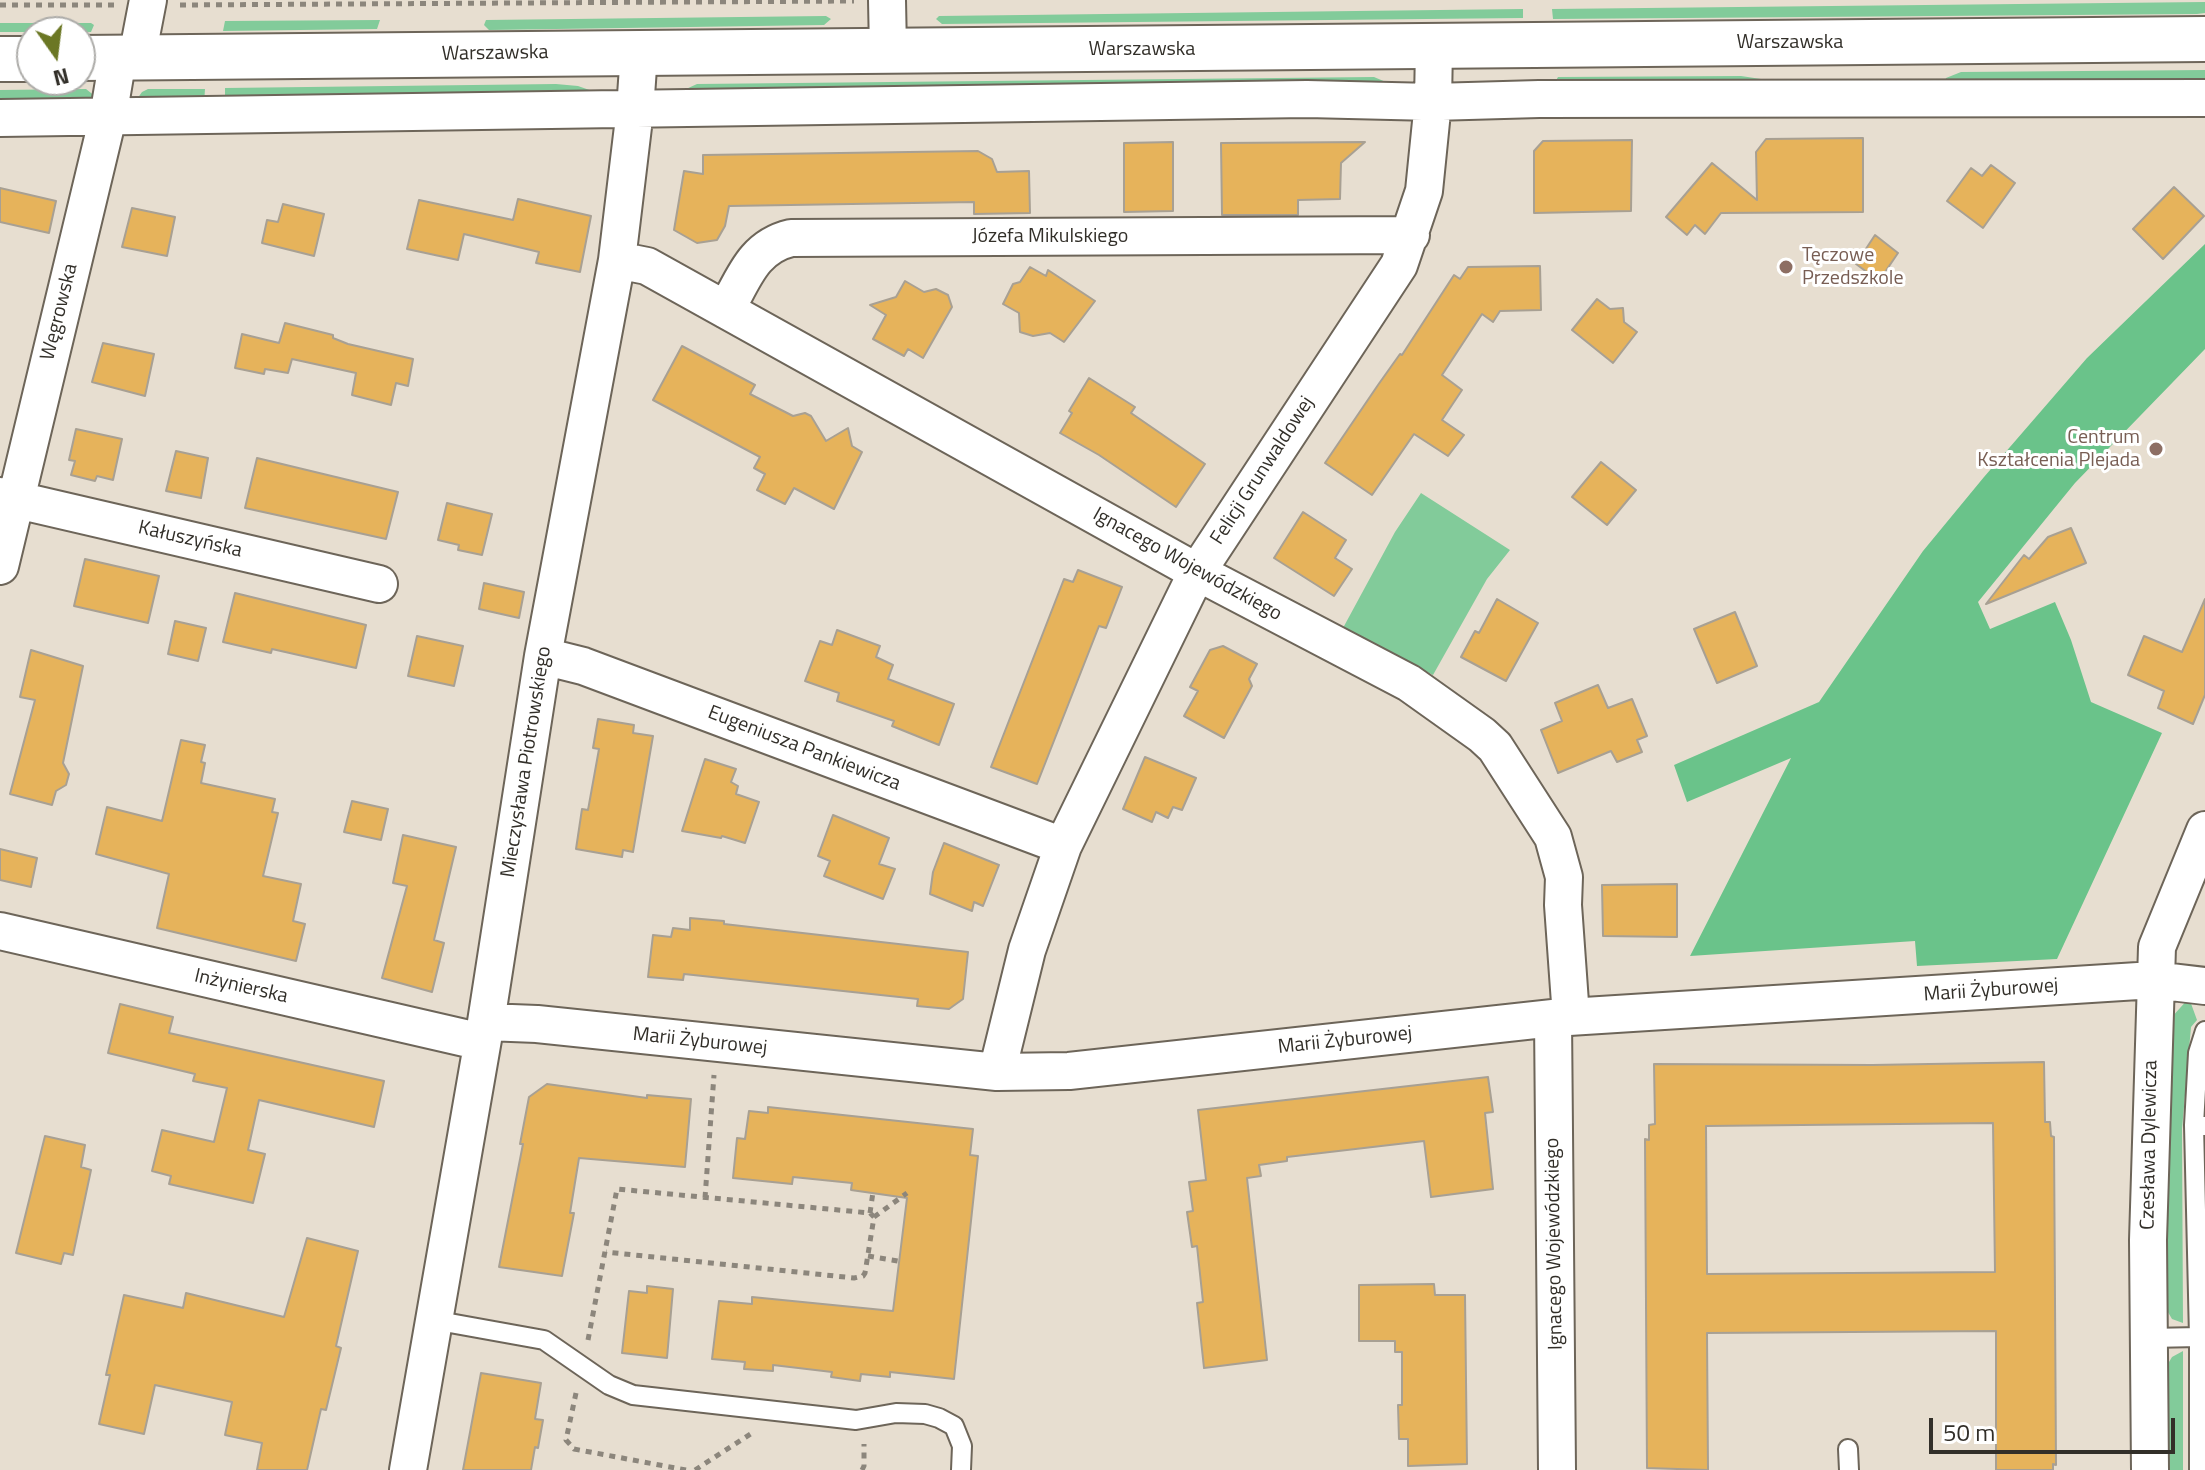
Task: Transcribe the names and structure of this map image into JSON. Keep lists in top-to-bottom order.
{
  "streets": {
    "main road": ["Warszawska"],
    "street": [
      "Józefa Mikulskiego",
      "Węgrowska",
      "Felicji Grunwaldowej",
      "Kałuszyńska",
      "Ignacego Wojewódzkiego",
      "Eugeniusza Pankiewicza",
      "Mieczysława Piotrowskiego",
      "Inżynierska",
      "Marii Żyburowej",
      "Czesława Dylewicza"
    ]
  },
  "crossings": [
    ["Warszawska", "Węgrowska"],
    ["Warszawska", "Felicji Grunwaldowej"],
    ["Warszawska", "Mieczysława Piotrowskiego"],
    ["Józefa Mikulskiego", "Felicji Grunwaldowej"],
    ["Józefa Mikulskiego", "Ignacego Wojewódzkiego"],
    ["Węgrowska", "Kałuszyńska"],
    ["Felicji Grunwaldowej", "Ignacego Wojewódzkiego"],
    ["Felicji Grunwaldowej", "Eugeniusza Pankiewicza"],
    ["Felicji Grunwaldowej", "Marii Żyburowej"],
    ["Ignacego Wojewódzkiego", "Mieczysława Piotrowskiego"],
    ["Ignacego Wojewódzkiego", "Marii Żyburowej"],
    ["Eugeniusza Pankiewicza", "Mieczysława Piotrowskiego"],
    ["Mieczysława Piotrowskiego", "Inżynierska"],
    ["Mieczysława Piotrowskiego", "Marii Żyburowej"],
    ["Inżynierska", "Marii Żyburowej"],
    ["Marii Żyburowej", "Czesława Dylewicza"]
  ],
  "places": ["Tęczowe Przedszkole", "Centrum Kształcenia Plejada"],
  "scale_bar": "50 m",
  "north": "bottom"
}
